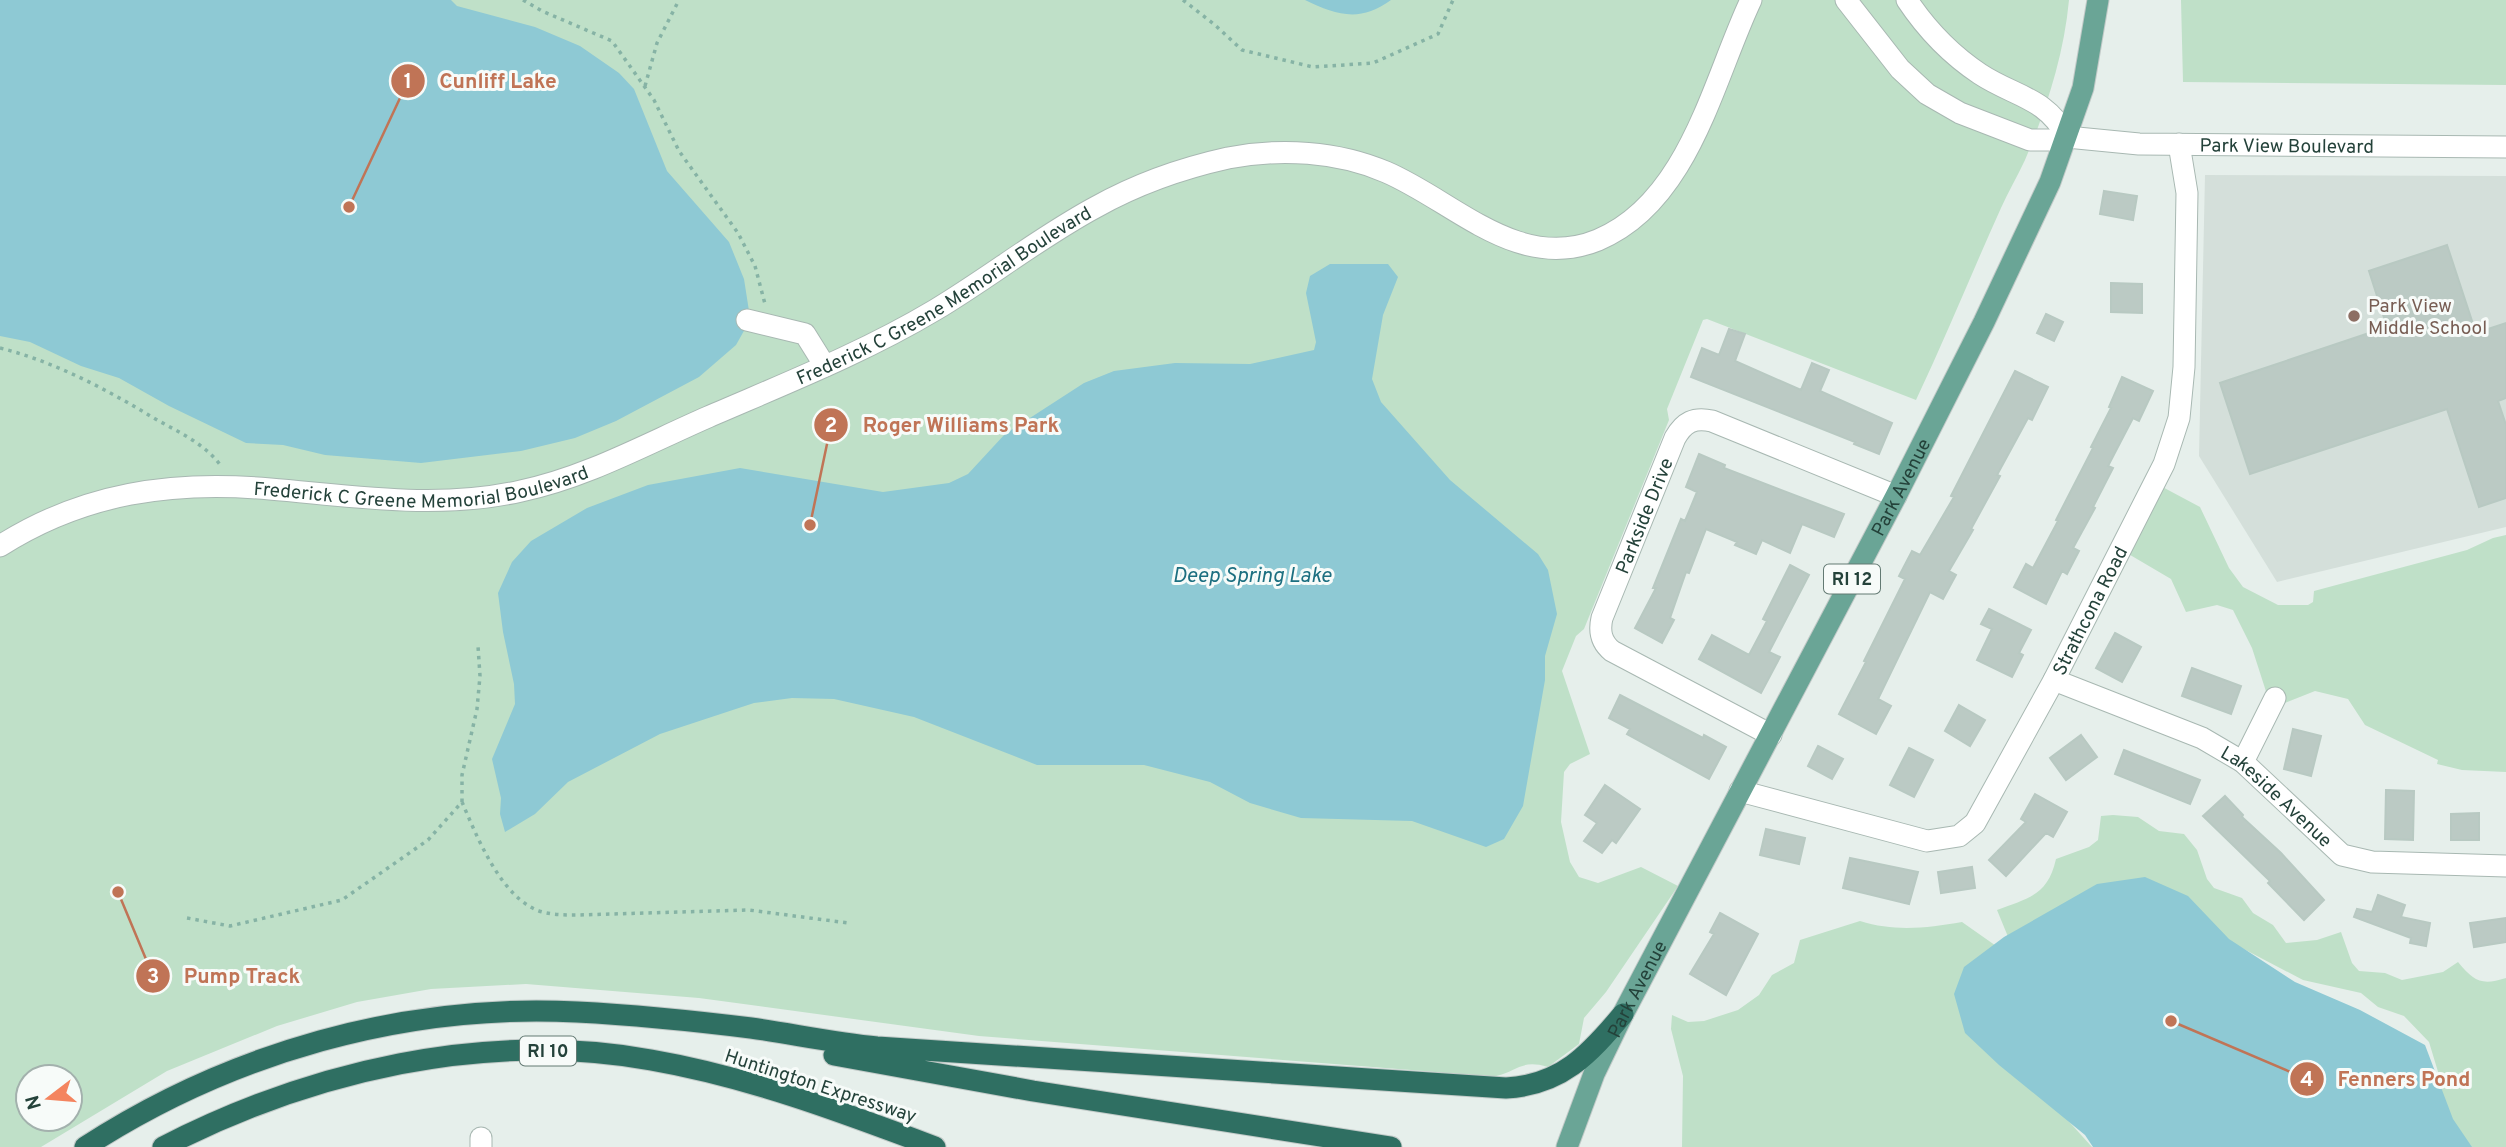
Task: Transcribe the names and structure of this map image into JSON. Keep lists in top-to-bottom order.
{
  "streets": {
    "highway": ["RI 10", "Huntington Expressway"],
    "main road": ["Park Avenue", "RI 12"],
    "street": [
      "Park View Boulevard",
      "Frederick C Greene Memorial Boulevard",
      "Parkside Drive",
      "Strathcona Road",
      "Lakeside Avenue"
    ]
  },
  "crossings": [
    ["Park View Boulevard", "Park Avenue"],
    ["Park View Boulevard", "Strathcona Road"],
    ["Park Avenue", "Parkside Drive"],
    ["Park Avenue", "Strathcona Road"],
    ["Strathcona Road", "Lakeside Avenue"]
  ],
  "water": ["Deep Spring Lake"],
  "places": [
    "Cunliff Lake",
    "Park View Middle School",
    "Roger Williams Park",
    "Pump Track",
    "Fenners Pond"
  ],
  "north": "left"
}
